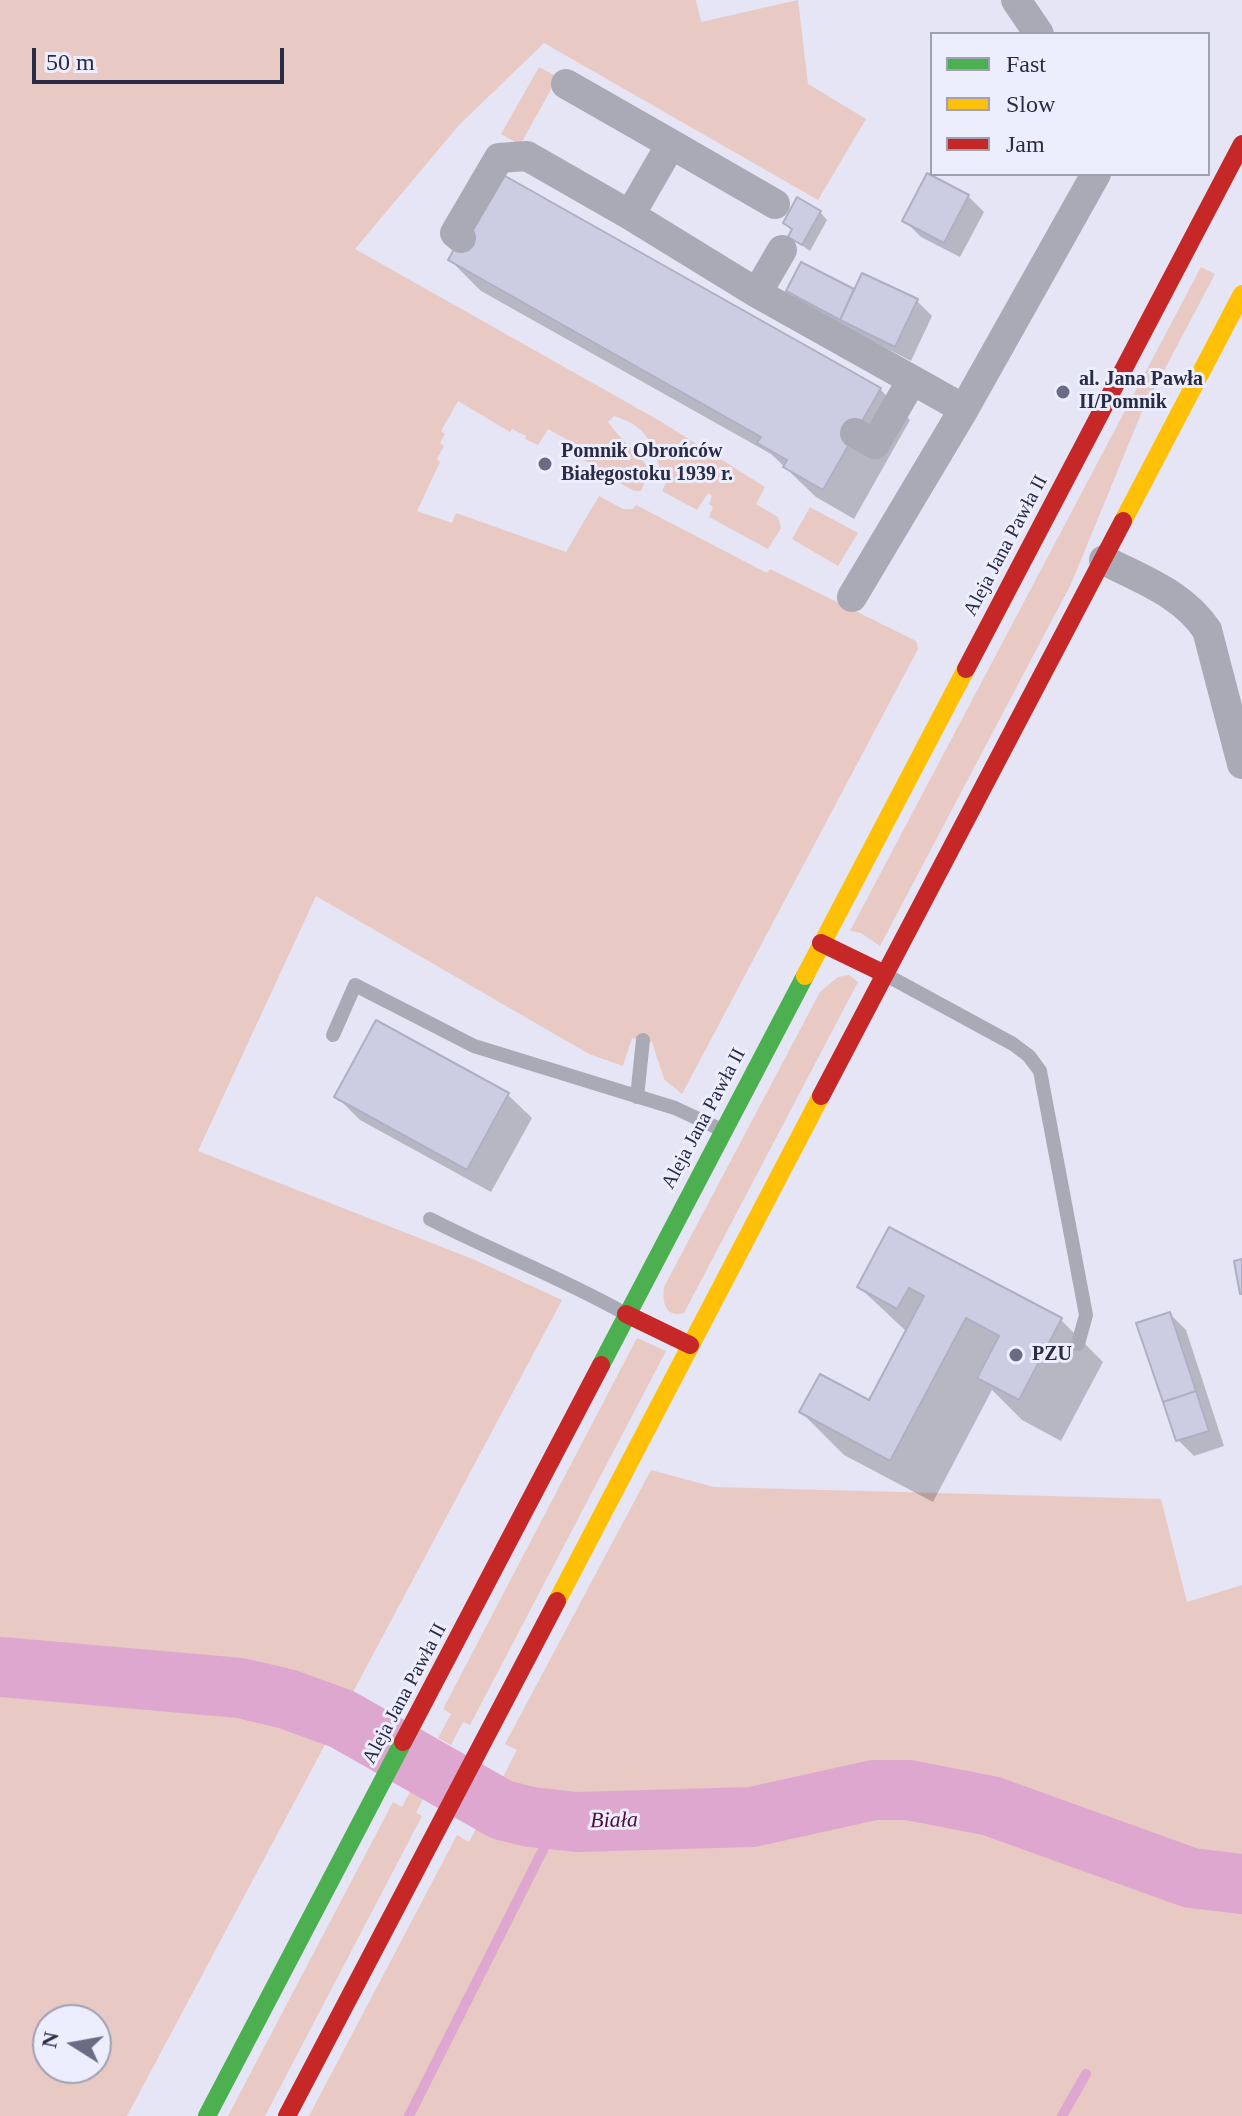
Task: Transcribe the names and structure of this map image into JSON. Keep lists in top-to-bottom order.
{
  "streets": {
    "main road": ["Aleja Jana Pawła II"]
  },
  "water": ["Biała"],
  "places": ["al. Jana Pawła II/Pomnik", "Pomnik Obrońców Białegostoku 1939 r.", "PZU"],
  "legend": ["Fast", "Slow", "Jam"],
  "scale_bar": "50 m",
  "north": "left"
}
